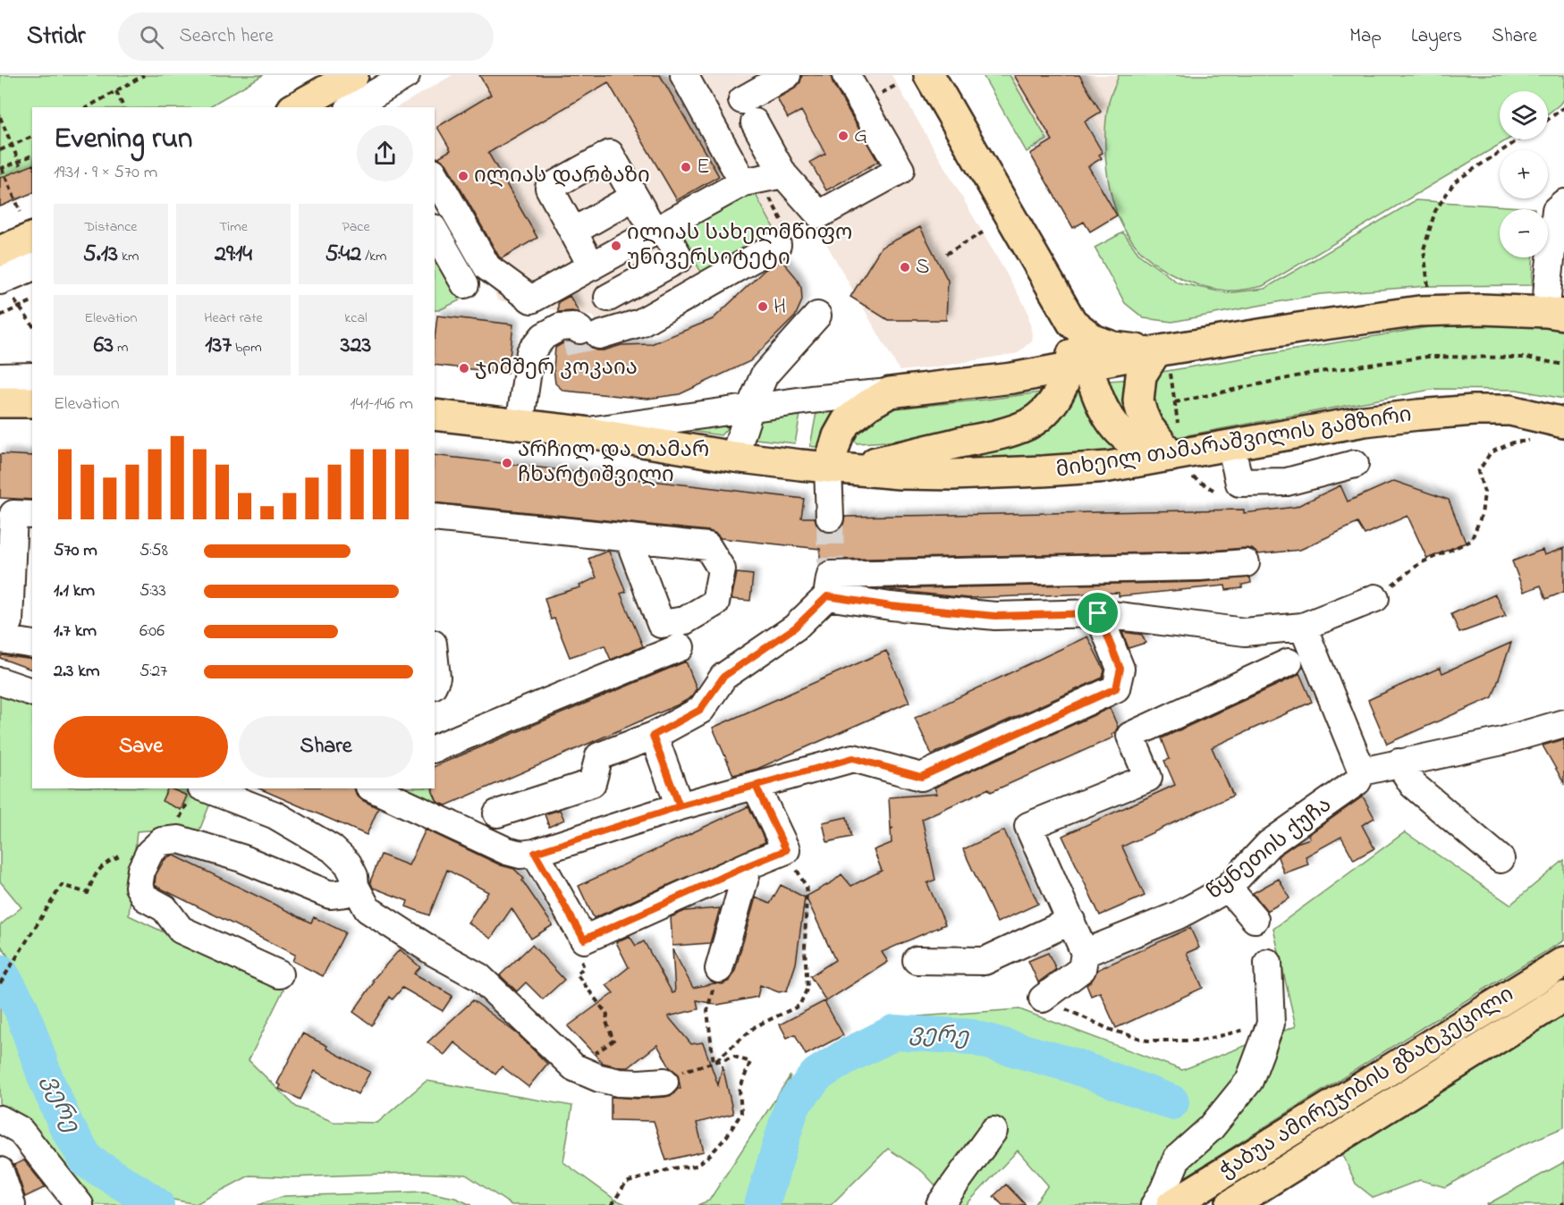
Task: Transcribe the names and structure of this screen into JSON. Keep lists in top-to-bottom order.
{
  "streets": {
    "main road": ["მიხეილ თამარაშვილის გამზირი", "ჭაბუა ამირეჯიბის გზატკეცილი"],
    "street": ["წყნეთის ქუჩა"]
  },
  "water": ["ვერე"],
  "places": [
    "G",
    "E",
    "ილიას დარბაზი",
    "ილიას სახელმწიფო უნივერსიტეტი",
    "S",
    "H",
    "ჯიმშერ კოკაია",
    "არჩილ და თამარ ჩხარტიშვილი"
  ],
  "page": {
    "header": "Stridr",
    "search": "Search here",
    "nav": ["Map", "Layers", "Share"],
    "map_buttons": ["+", "−"],
    "heading": ["Evening run", "19:31 · 9 × 570 m"],
    "stats": [
      ["Distance", "5.13 km"],
      ["Time", "29:14"],
      ["Pace", "5:42 /km"],
      ["Elevation", "63 m"],
      ["Heart rate", "137 bpm"],
      ["kcal", "323"]
    ],
    "chart": ["Elevation", "141–146 m"],
    "list": [
      {
        "name": "570 m",
        "note": "5:58"
      },
      {
        "name": "1.1 km",
        "note": "5:33"
      },
      {
        "name": "1.7 km",
        "note": "6:06"
      },
      {
        "name": "2.3 km",
        "note": "5:27"
      }
    ],
    "buttons": ["Save", "Share"]
  }
}
